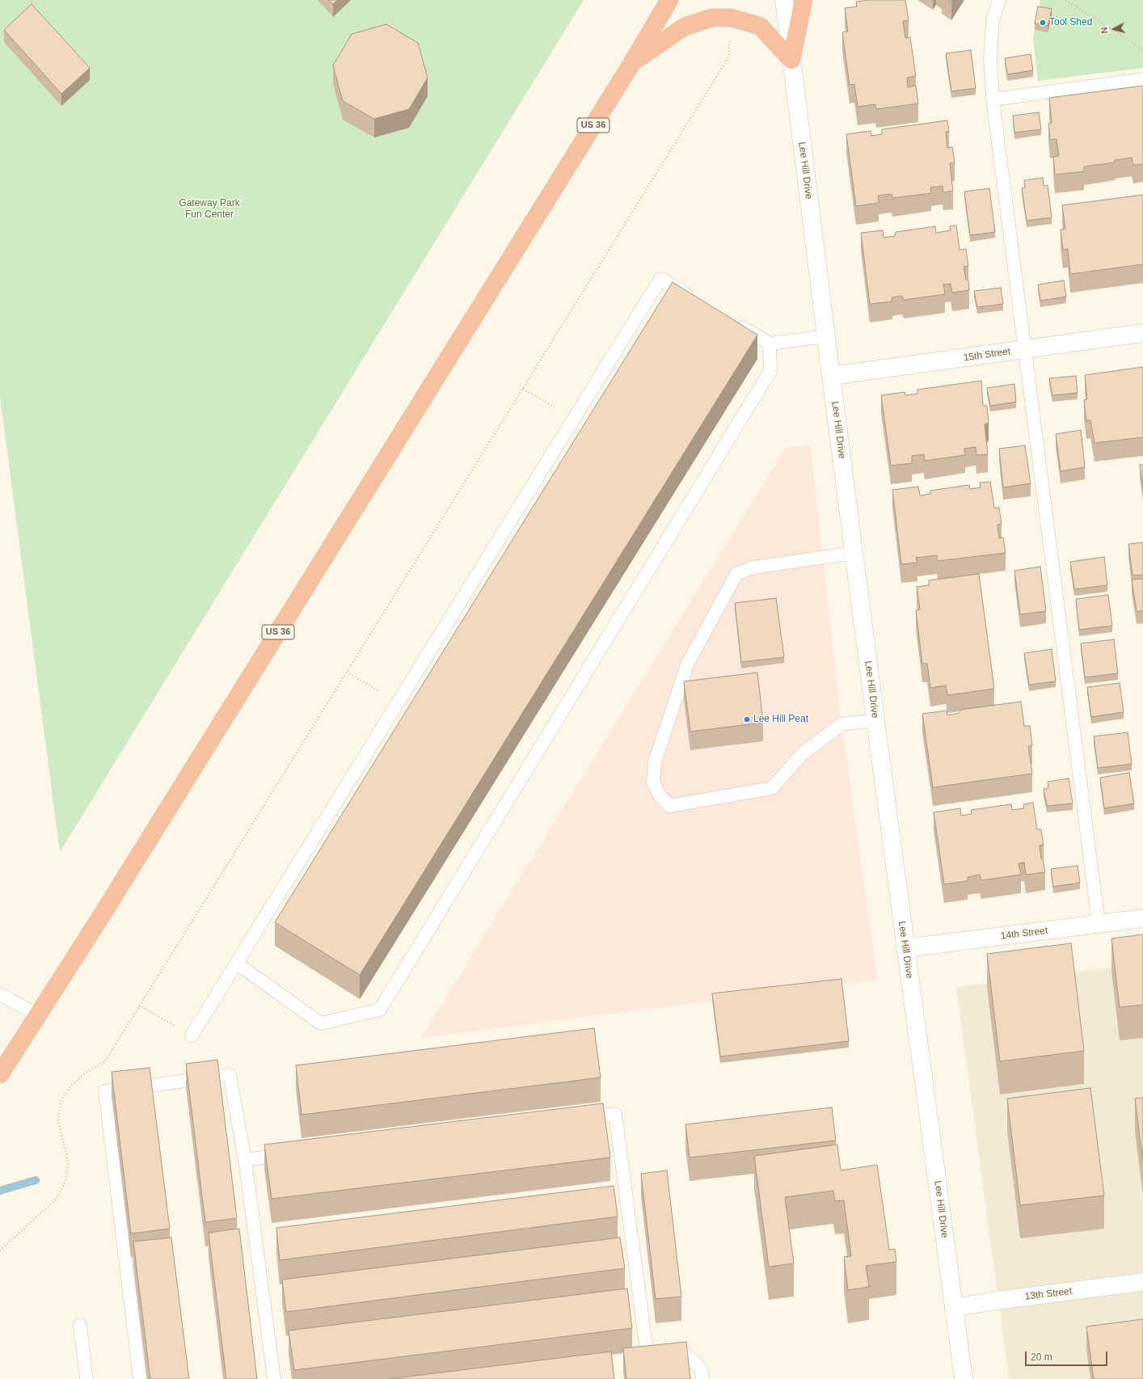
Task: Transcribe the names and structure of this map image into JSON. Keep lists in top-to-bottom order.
{
  "streets": {
    "highway": ["US 36"],
    "street": [
      "Lee Hill Drive",
      "15th Street",
      "14th Street",
      "13th Street"
    ]
  },
  "crossings": [
    ["Lee Hill Drive", "15th Street"],
    ["Lee Hill Drive", "14th Street"],
    ["Lee Hill Drive", "13th Street"]
  ],
  "parks": ["Gateway Park Fun Center"],
  "places": ["Tool Shed", "Lee Hill Peat"],
  "scale_bar": "20 m",
  "north": "left"
}
